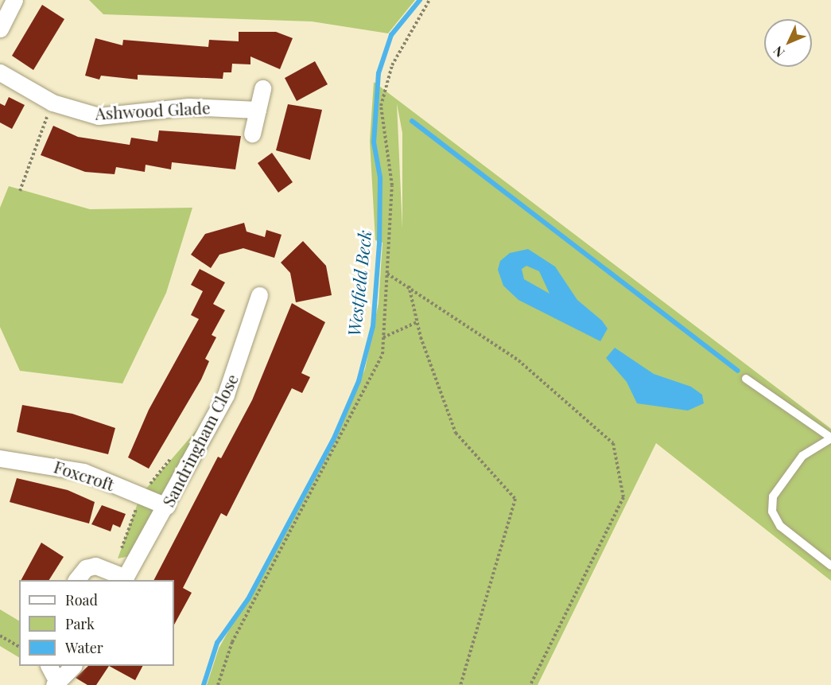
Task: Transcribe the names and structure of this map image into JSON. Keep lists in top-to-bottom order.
{
  "streets": {
    "street": ["Ashwood Glade", "Sandringham Close", "Foxcroft"]
  },
  "crossings": [
    ["Sandringham Close", "Foxcroft"]
  ],
  "water": ["Westfield Beck"],
  "legend": ["Road", "Park", "Water"],
  "north": "bottom left"
}
